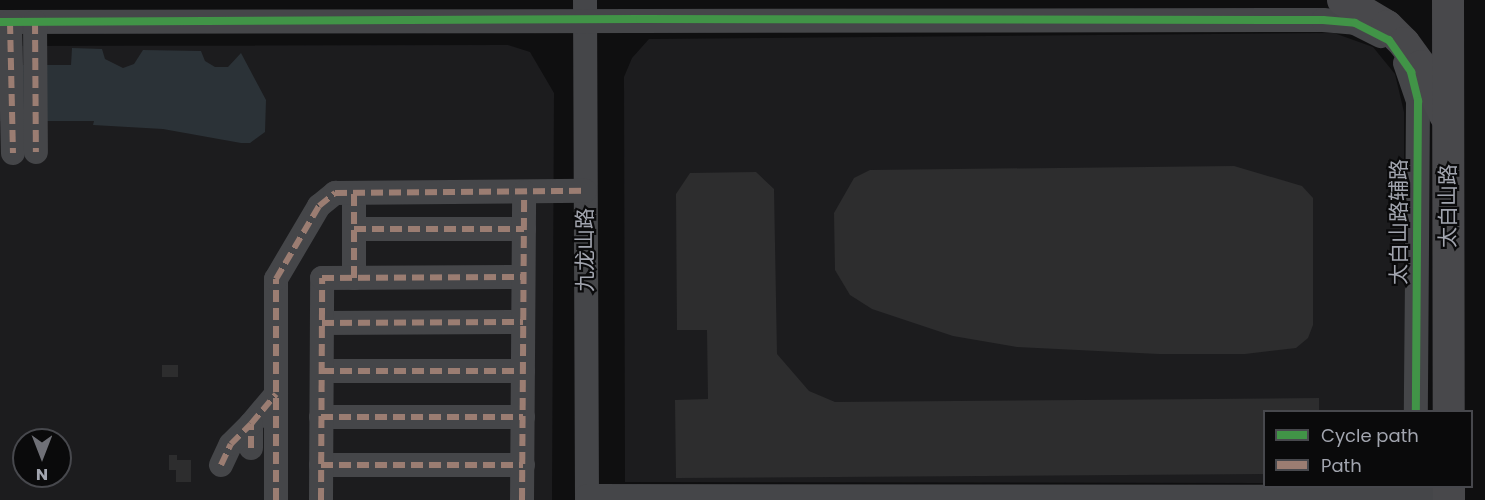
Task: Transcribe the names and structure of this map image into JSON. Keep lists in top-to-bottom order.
{
  "streets": {
    "main road": ["太白山路"],
    "street": ["太白山路辅路", "九龙山路"]
  },
  "crossings": [
    ["太白山路辅路", "九龙山路"]
  ],
  "legend": ["Cycle path", "Path"],
  "north": "bottom"
}
